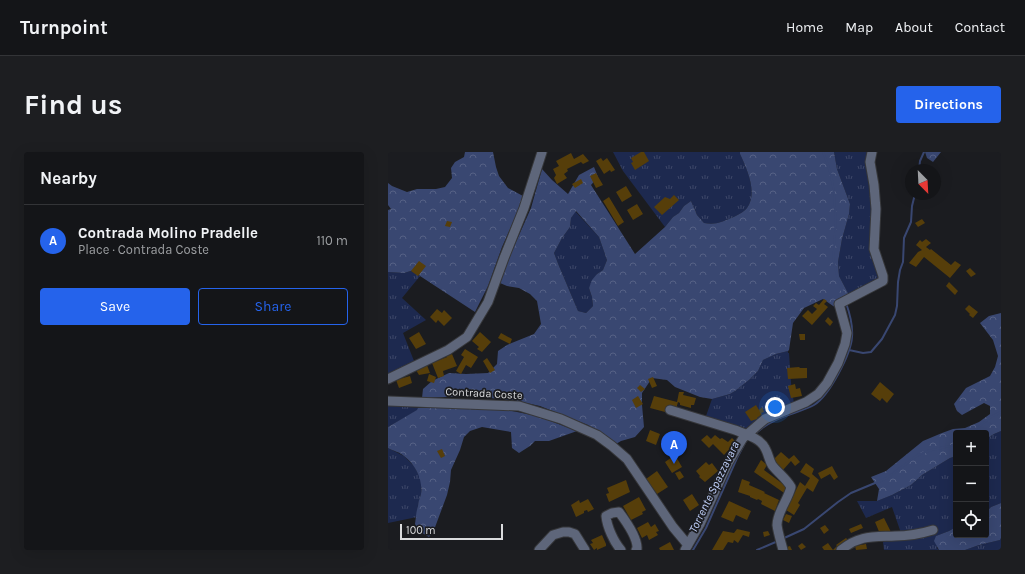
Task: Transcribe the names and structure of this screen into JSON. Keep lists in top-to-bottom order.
{
  "streets": {
    "street": ["Contrada Coste"]
  },
  "water": ["Torrente Spazzavara"],
  "scale_bar": "100 m",
  "north": "bottom right",
  "page": {
    "header": "Turnpoint",
    "nav": [
      "Home",
      "Map",
      "About",
      "Contact"
    ],
    "buttons": [
      "Directions",
      ["Save", "Share"]
    ],
    "title": "Find us",
    "heading": "Nearby",
    "list": [
      {
        "mark": "A",
        "name": "Contrada Molino Pradelle",
        "note": "Place · Contrada Coste",
        "value": "110 m"
      }
    ],
    "map_buttons": ["+", "−"],
    "pins": "A",
    "scale": "100 m"
  }
}
